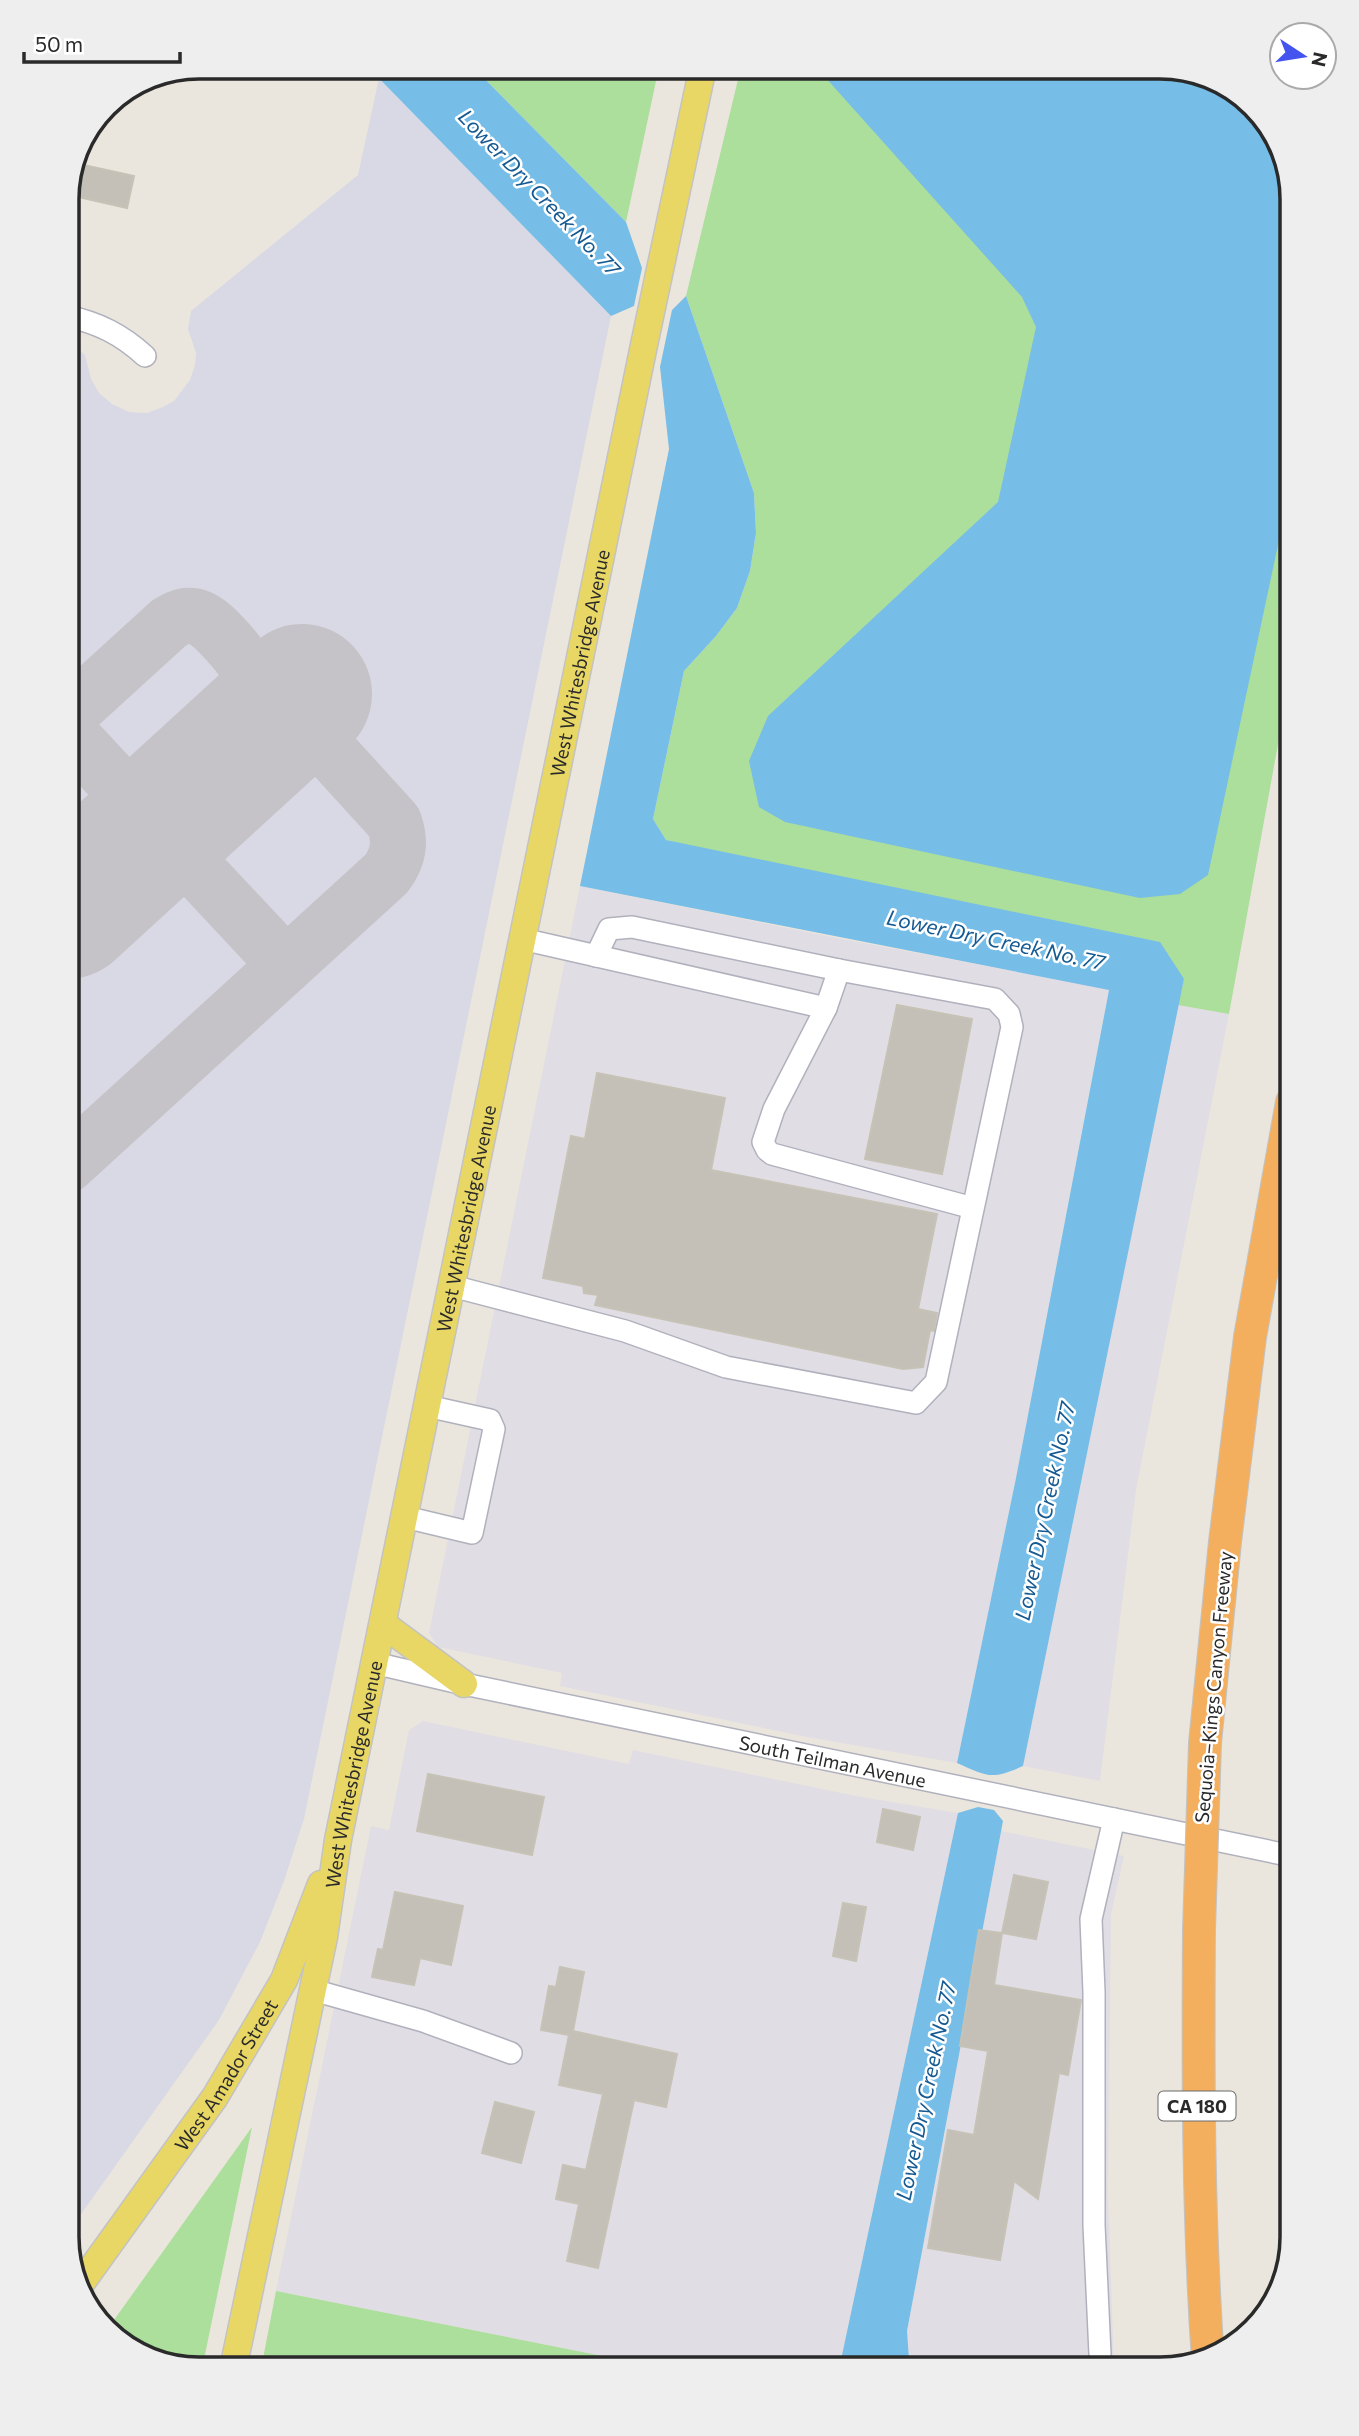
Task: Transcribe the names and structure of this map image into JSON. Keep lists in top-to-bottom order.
{
  "streets": {
    "highway": ["Sequoia–Kings Canyon Freeway", "CA 180"],
    "main road": ["West Whitesbridge Avenue", "West Amador Street"],
    "street": ["South Teilman Avenue"]
  },
  "crossings": [
    ["West Whitesbridge Avenue", "South Teilman Avenue"],
    ["West Whitesbridge Avenue", "West Amador Street"]
  ],
  "water": ["Lower Dry Creek No. 77"],
  "scale_bar": "50 m",
  "north": "right"
}
